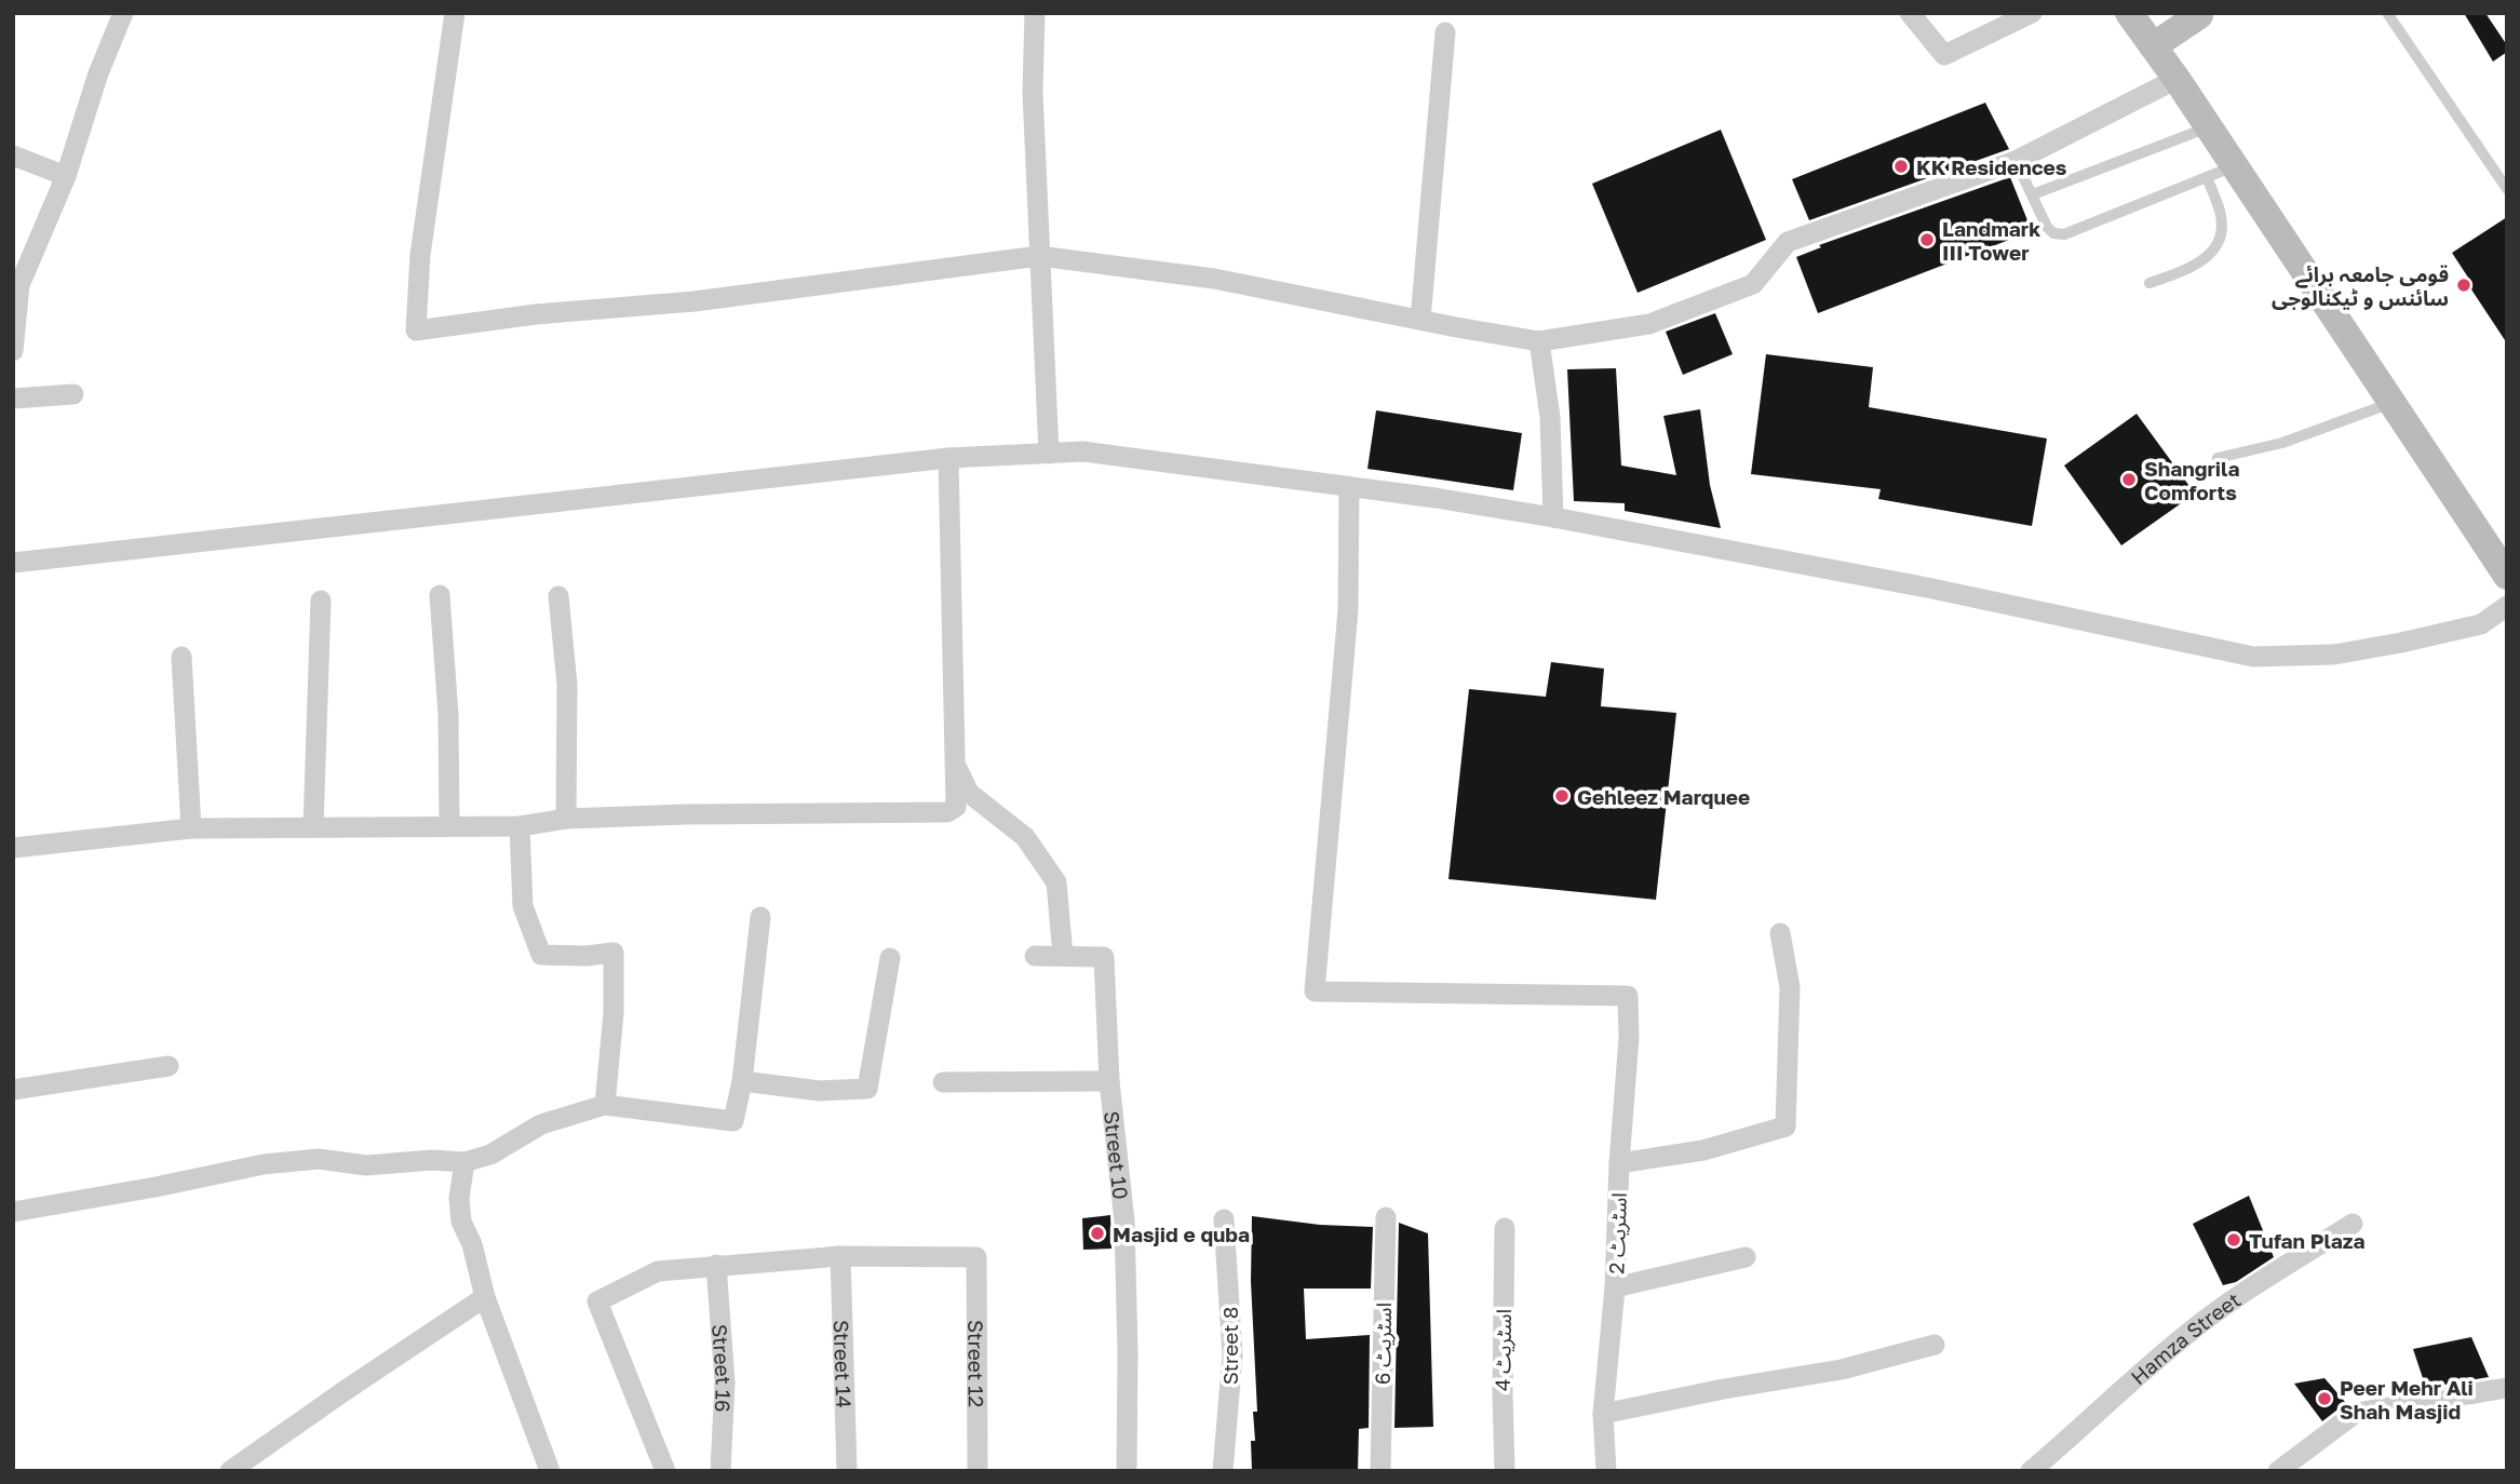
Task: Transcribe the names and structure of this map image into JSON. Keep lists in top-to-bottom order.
{
  "streets": {
    "street": [
      "Street 10",
      "اسٹریٹ 2",
      "Hamza Street",
      "اسٹریٹ 6",
      "Street 8",
      "اسٹریٹ 4",
      "Street 14",
      "Street 12",
      "Street 16"
    ]
  },
  "crossings": [
    ["Street 14", "Street 12"]
  ],
  "places": [
    "KK Residences",
    "Landmark III Tower",
    "قومی جامعہ برائے سائنس و ٹیکنالوجی",
    "Shangrila Comforts",
    "Gehleez Marquee",
    "Masjid e quba",
    "Tufan Plaza",
    "Peer Mehr Ali Shah Masjid"
  ]
}
